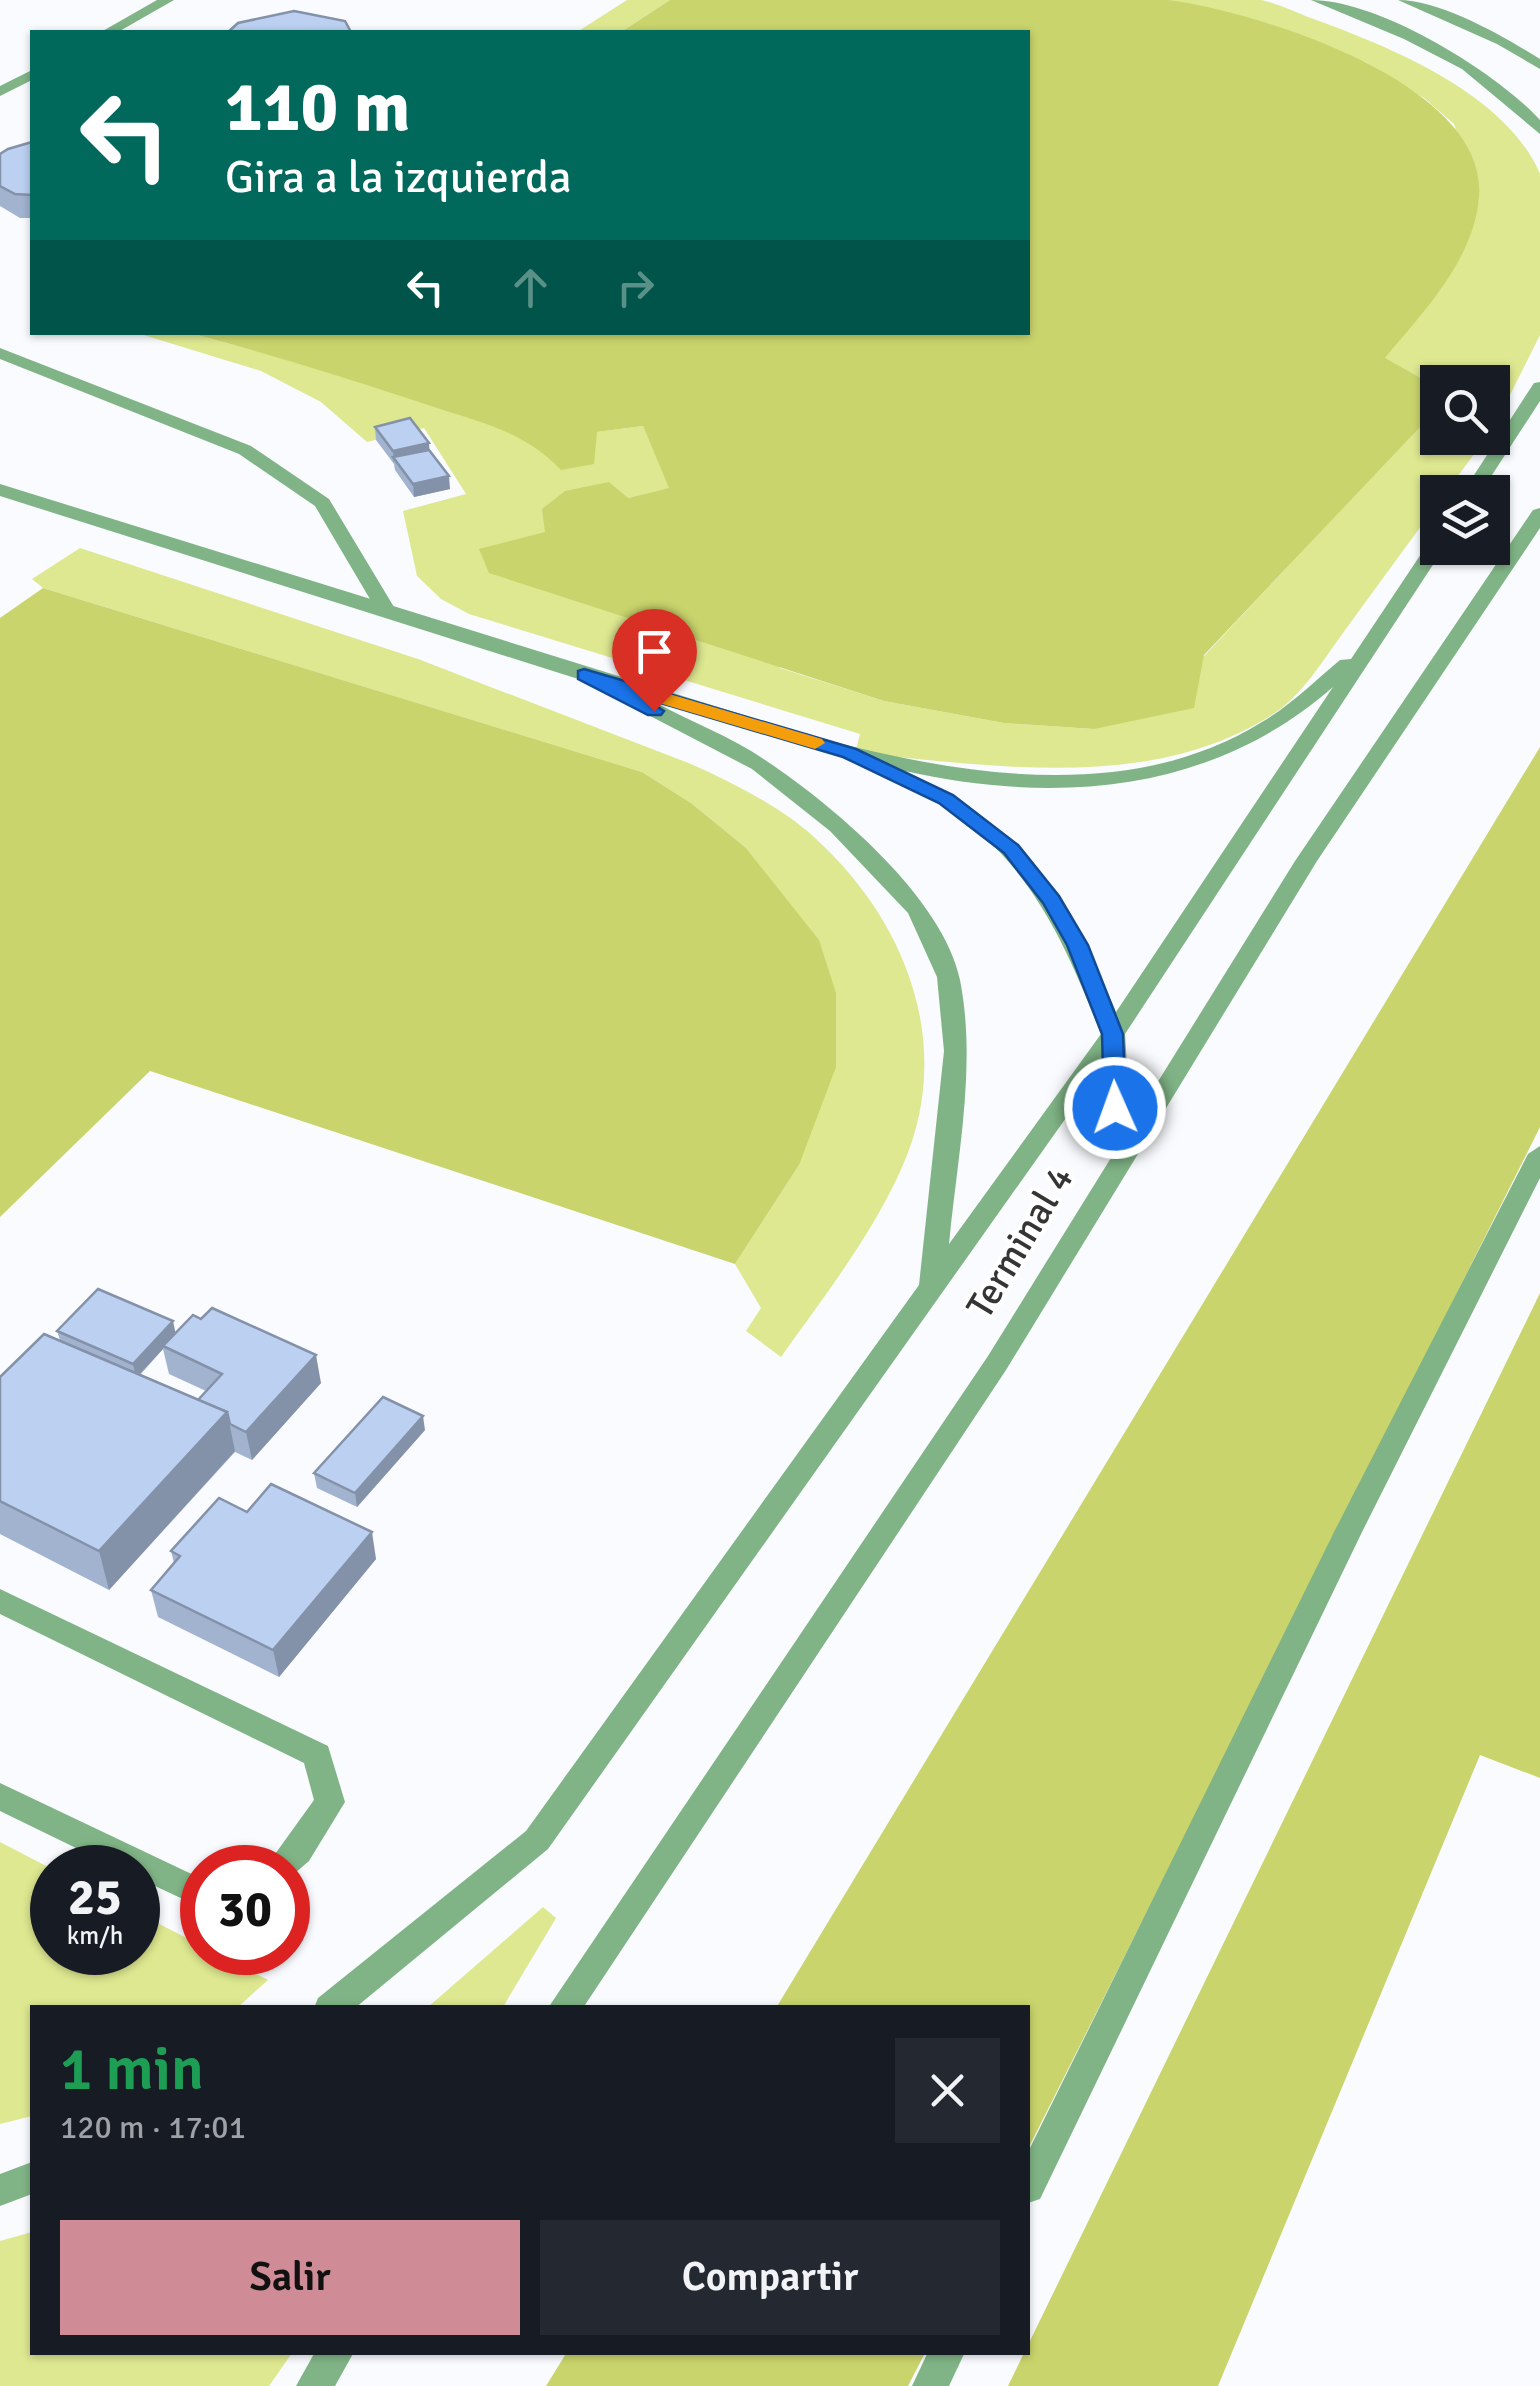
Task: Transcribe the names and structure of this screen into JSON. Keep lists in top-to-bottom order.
{
  "streets": {
    "street": ["Terminal 4"]
  },
  "page": {
    "turn": ["110 m", "Gira a la izquierda"],
    "speed": "25 km/h",
    "limit": "30",
    "heading": ["1 min", "120 m · 17:01"],
    "buttons": ["Salir", "Compartir"]
  }
}
